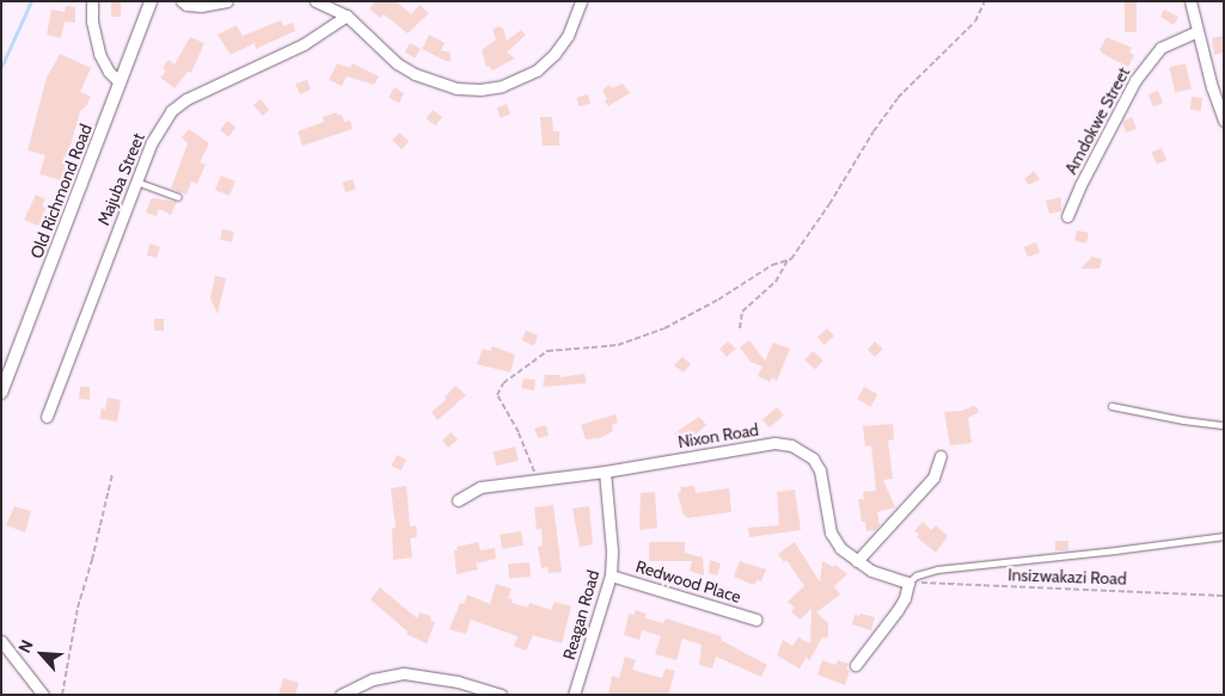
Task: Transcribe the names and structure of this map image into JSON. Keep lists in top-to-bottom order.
{
  "streets": {
    "street": [
      "Amdokwe Street",
      "Majuba Street",
      "Old Richmond Road",
      "Nixon Road",
      "Redwood Place",
      "Reagan Road"
    ],
    "path": ["Insizwakazi Road"]
  },
  "crossings": [
    ["Nixon Road", "Insizwakazi Road"],
    ["Nixon Road", "Reagan Road"],
    ["Redwood Place", "Reagan Road"]
  ],
  "north": "top left"
}
